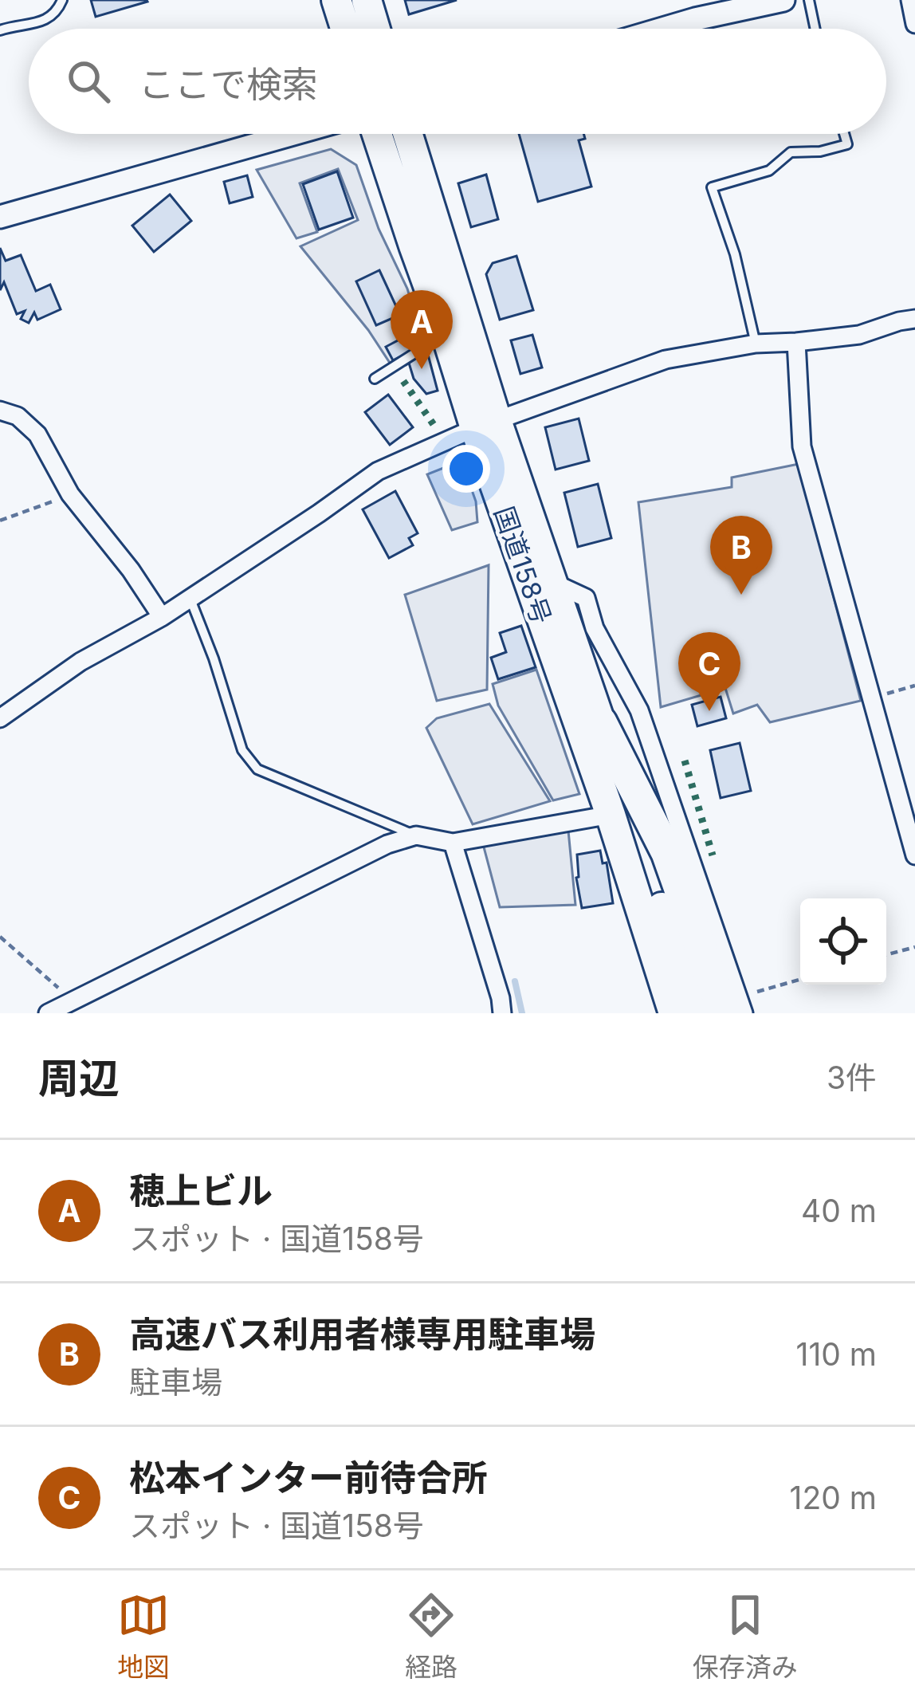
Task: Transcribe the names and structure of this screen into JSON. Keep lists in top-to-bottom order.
{
  "streets": {
    "highway": ["国道158号"]
  },
  "page": {
    "search": "ここで検索",
    "pins": ["A", "B", "C"],
    "heading": ["周辺", "3件"],
    "list": [
      {
        "mark": "A",
        "name": "穂上ビル",
        "note": "スポット · 国道158号",
        "value": "40 m"
      },
      {
        "mark": "B",
        "name": "高速バス利用者様専用駐車場",
        "note": "駐車場",
        "value": "110 m"
      },
      {
        "mark": "C",
        "name": "松本インター前待合所",
        "note": "スポット · 国道158号",
        "value": "120 m"
      }
    ],
    "nav": ["地図", "経路", "保存済み"]
  }
}
